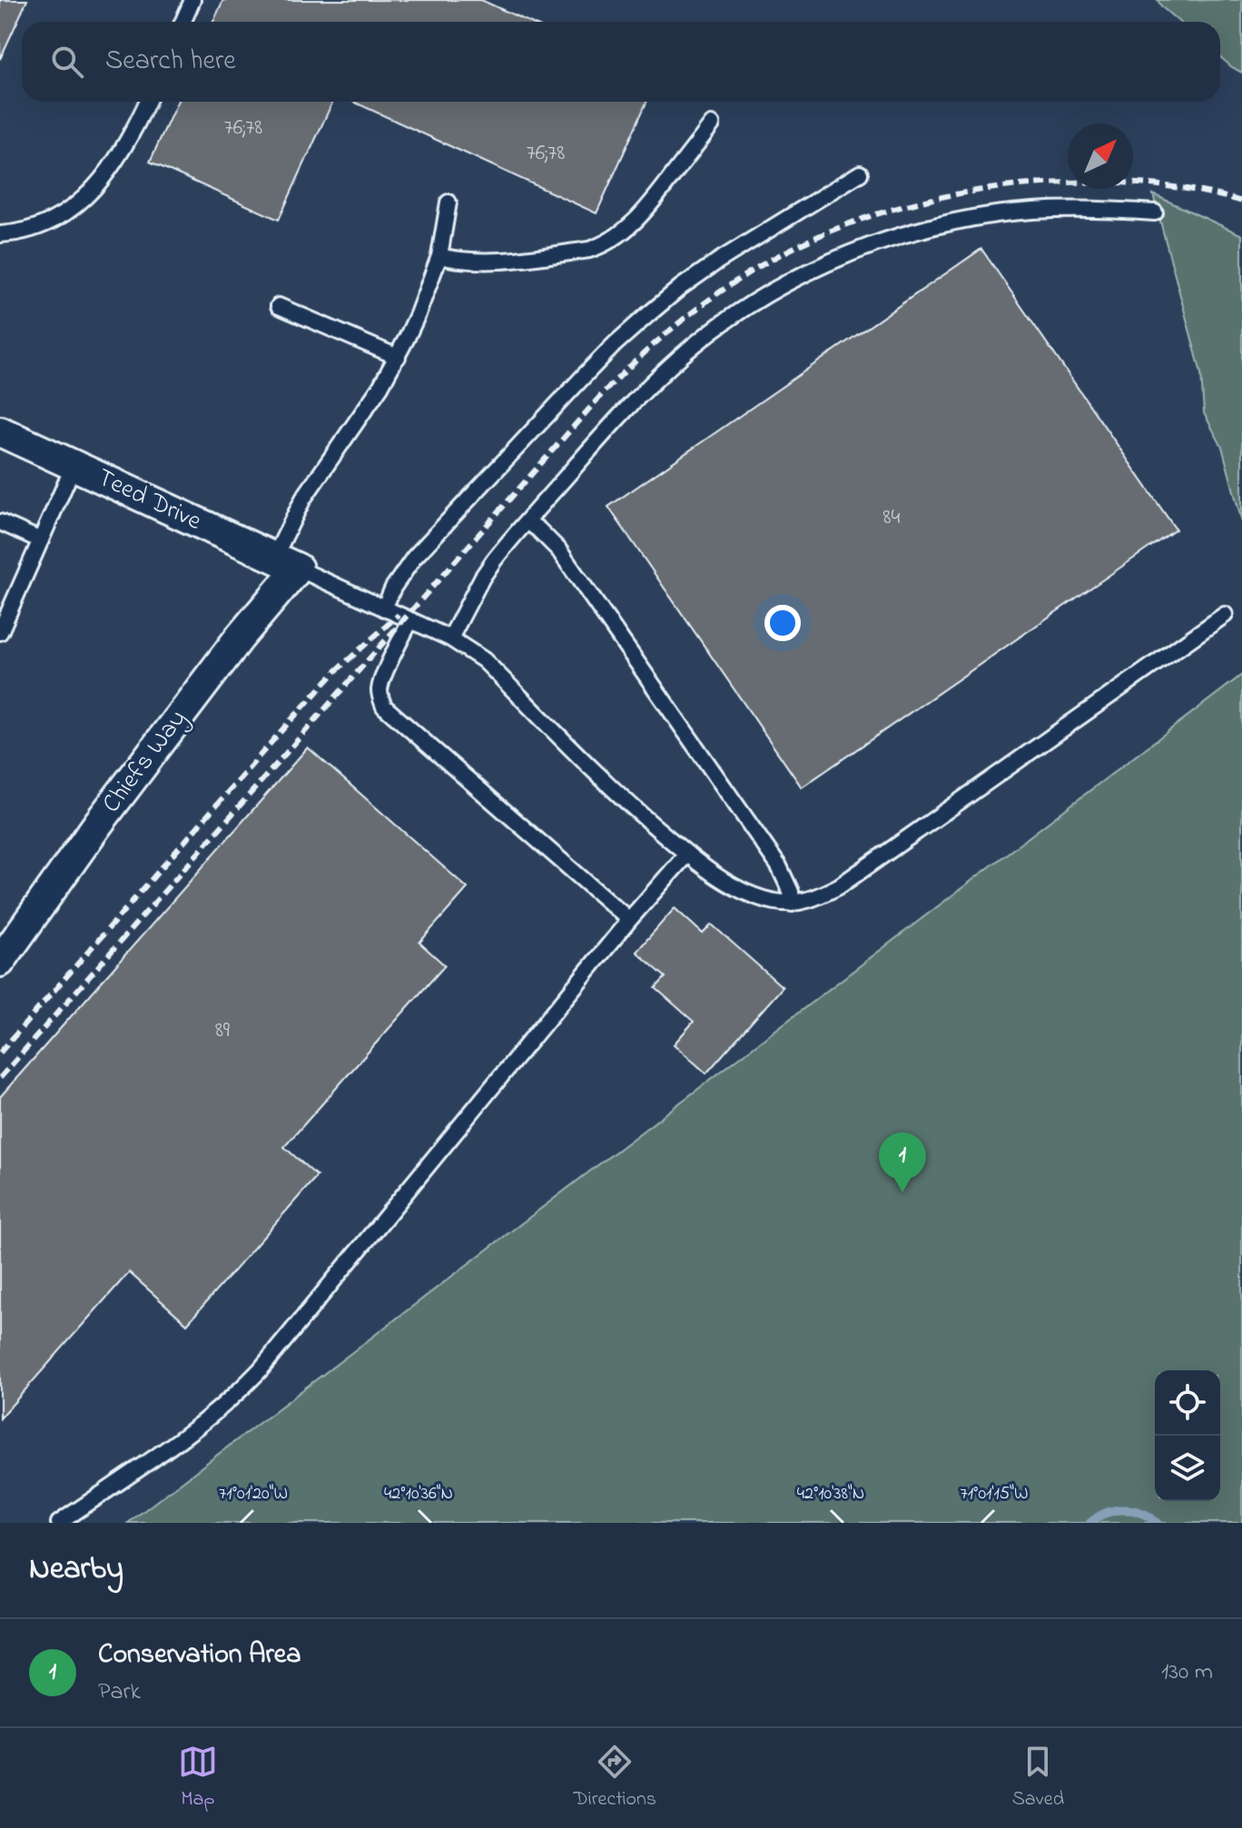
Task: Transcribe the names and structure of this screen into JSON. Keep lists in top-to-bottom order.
{
  "streets": {
    "street": ["Teed Drive", "Chiefs Way"]
  },
  "crossings": [
    ["Teed Drive", "Chiefs Way"]
  ],
  "house_numbers": [
    "76;78",
    "76;78",
    "84",
    "89"
  ],
  "north": "top right",
  "page": {
    "search": "Search here",
    "pins": "1",
    "heading": "Nearby",
    "list": [
      {
        "mark": "1",
        "name": "Conservation Area",
        "note": "Park",
        "value": "130 m"
      }
    ],
    "nav": ["Map", "Directions", "Saved"]
  },
  "coordinates": [
    "71°01'20\"W",
    "71°01'15\"W",
    "42°10'36\"N",
    "42°10'38\"N"
  ]
}
